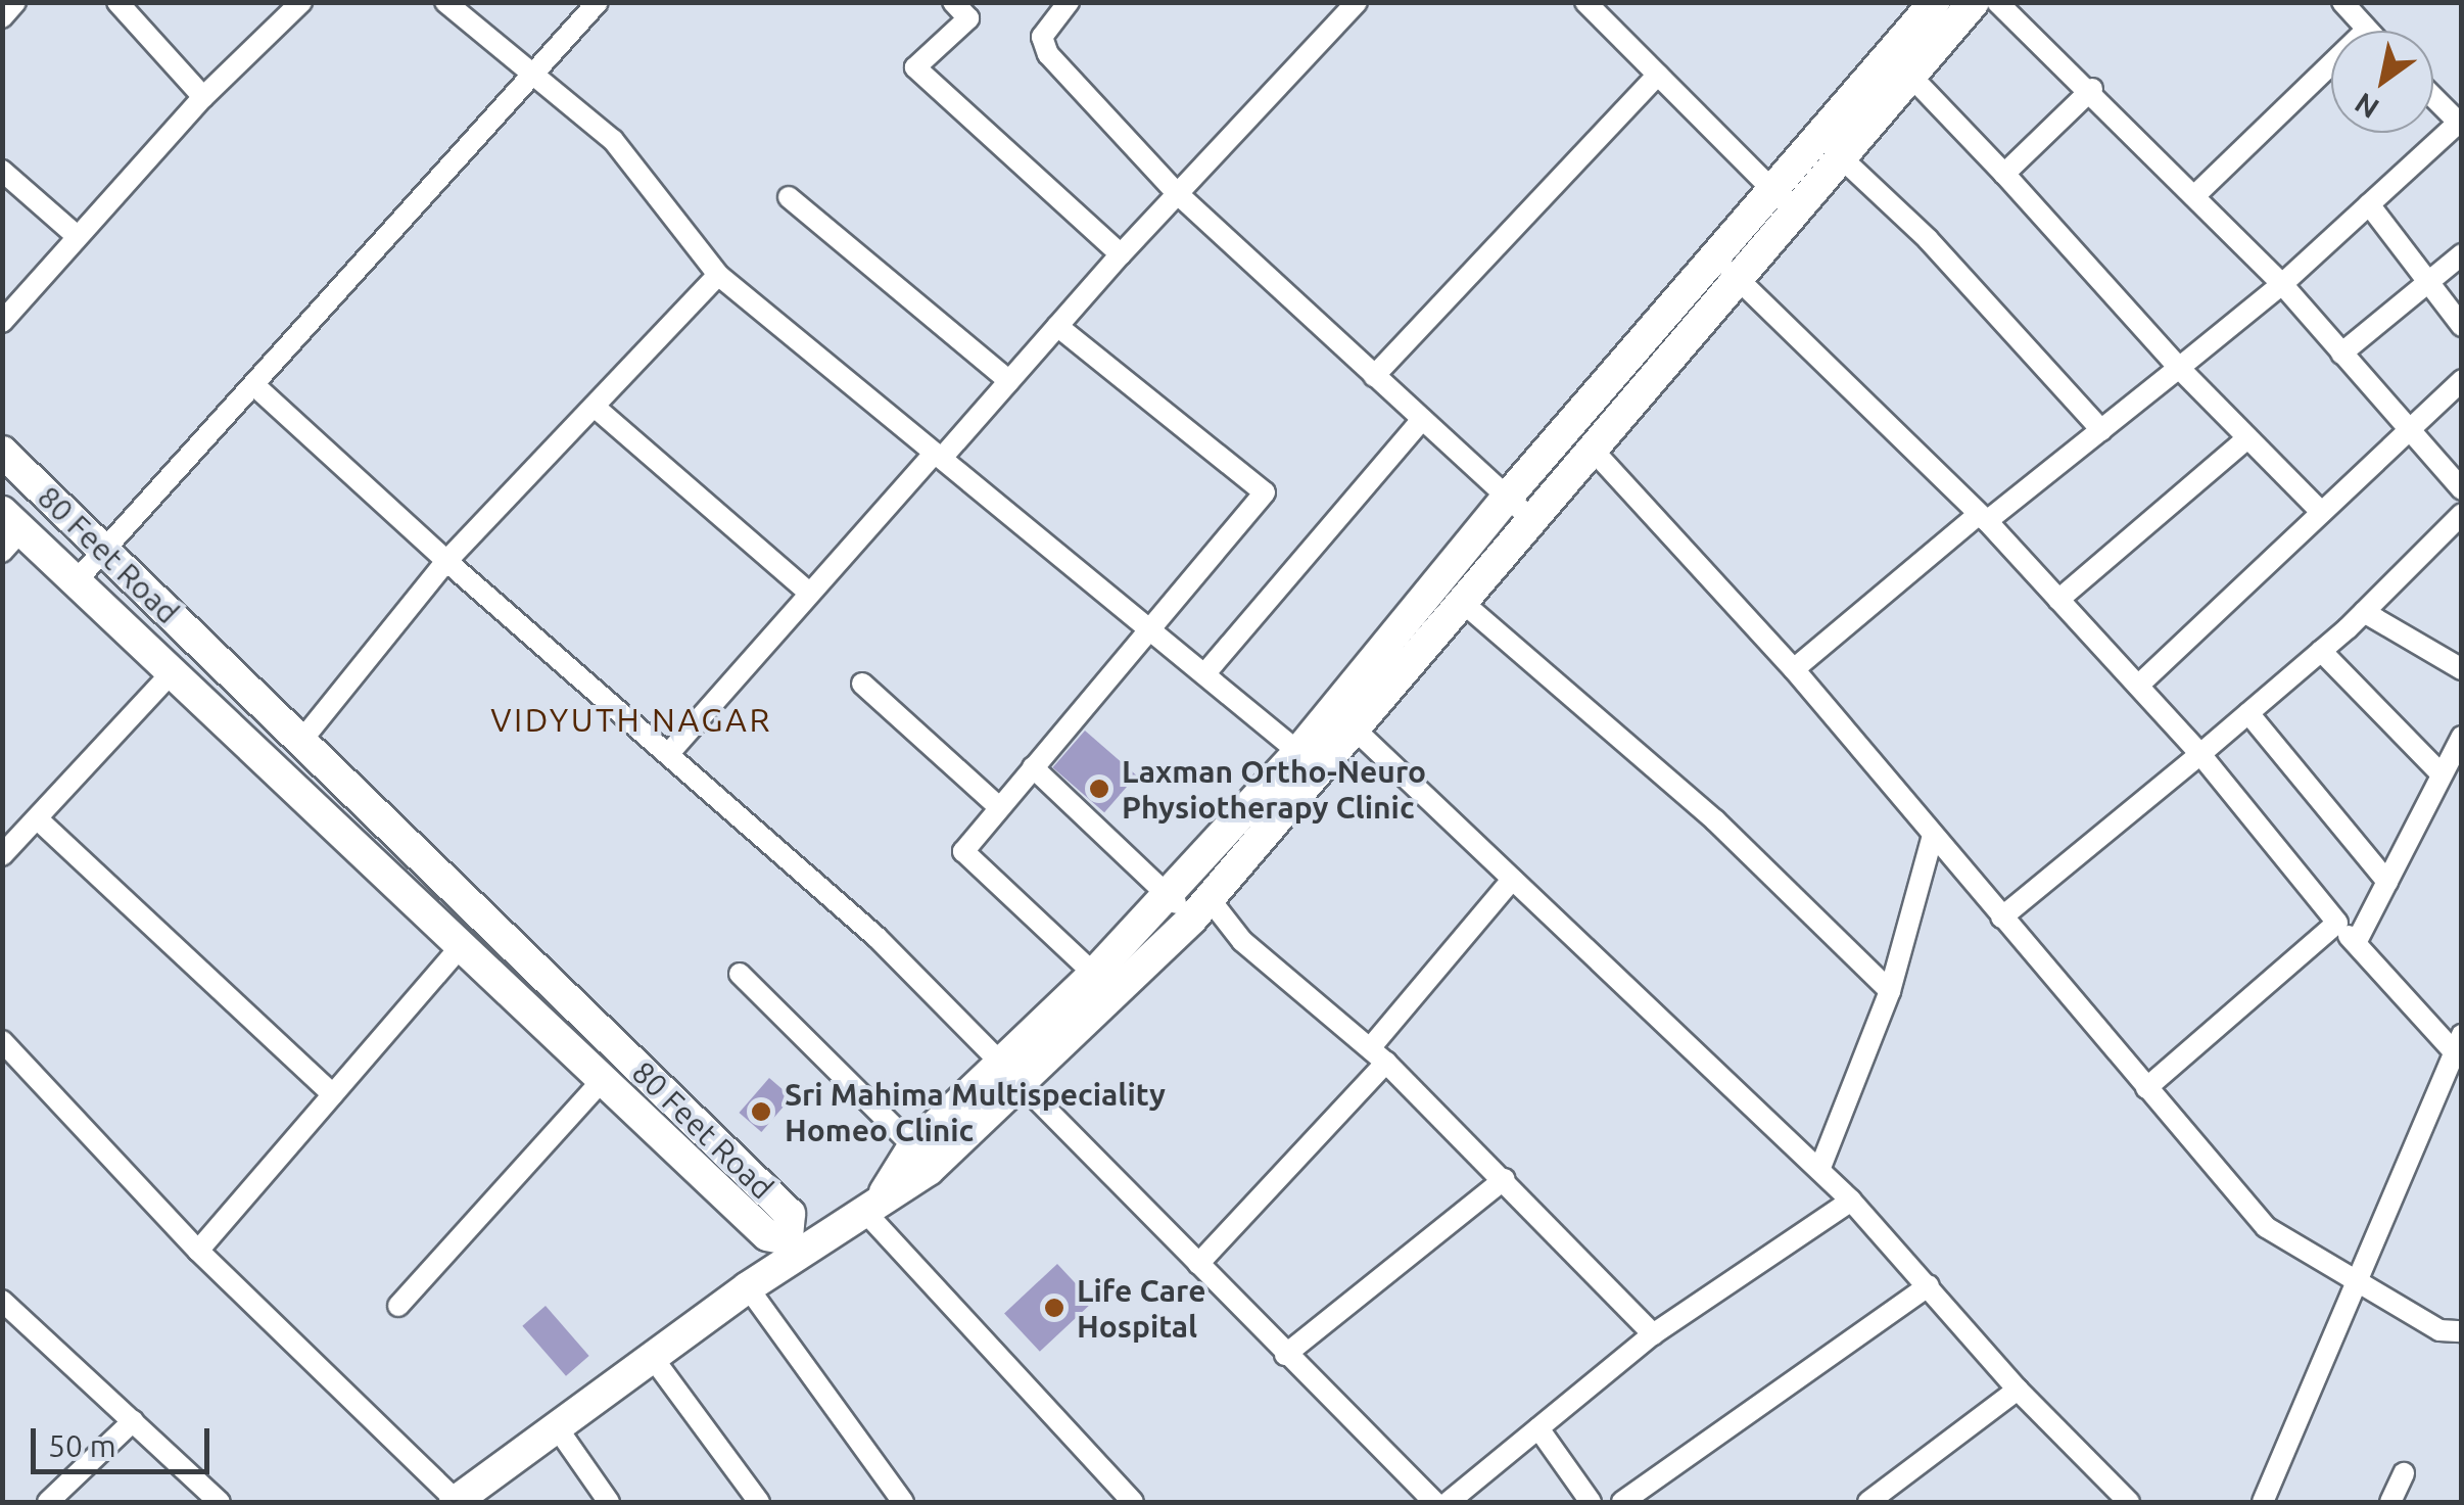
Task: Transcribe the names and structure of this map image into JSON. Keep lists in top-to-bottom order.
{
  "streets": {
    "street": ["80 Feet Road"]
  },
  "districts": ["VIDYUTH NAGAR"],
  "places": ["Laxman Ortho-Neuro Physiotherapy Clinic", "Sri Mahima Multispeciality Homeo Clinic", "Life Care Hospital"],
  "scale_bar": "50 m",
  "north": "bottom left"
}
